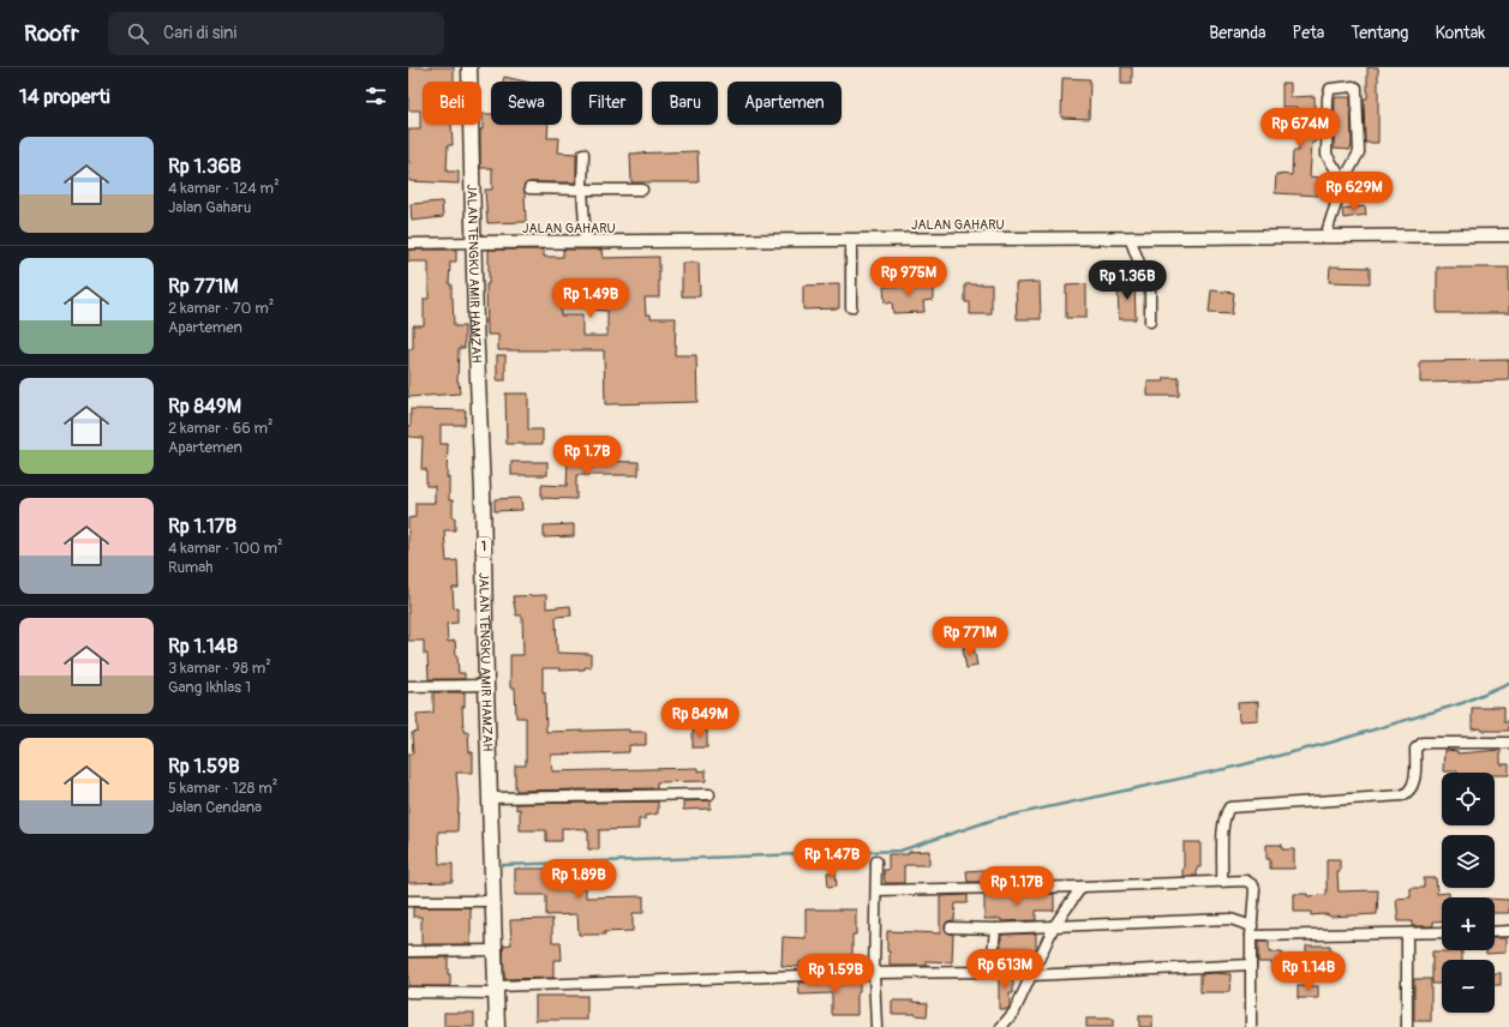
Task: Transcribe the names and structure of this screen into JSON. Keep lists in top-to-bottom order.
{
  "streets": {
    "main road": ["JALAN TENGKU AMIR HAMZAH", "1"],
    "street": ["JALAN GAHARU"]
  },
  "crossings": [
    ["JALAN GAHARU", "JALAN TENGKU AMIR HAMZAH"]
  ],
  "page": {
    "header": "Roofr",
    "search": "Cari di sini",
    "nav": [
      "Beranda",
      "Peta",
      "Tentang",
      "Kontak"
    ],
    "heading": "14 properti",
    "chip": [
      "Beli",
      "Sewa",
      "Filter",
      "Baru",
      "Apartemen"
    ],
    "price": [
      "Rp 674M",
      "Rp 629M",
      "Rp 975M",
      "Rp 1.36B",
      "Rp 1.49B",
      "Rp 1.7B",
      "Rp 771M",
      "Rp 849M",
      "Rp 1.47B",
      "Rp 1.89B",
      "Rp 1.17B",
      "Rp 613M",
      "Rp 1.14B",
      "Rp 1.59B"
    ],
    "list": [
      {
        "name": "Rp 1.36B",
        "note": "4 kamar · 124 m² · Jalan Gaharu"
      },
      {
        "name": "Rp 771M",
        "note": "2 kamar · 70 m² · Apartemen"
      },
      {
        "name": "Rp 849M",
        "note": "2 kamar · 66 m² · Apartemen"
      },
      {
        "name": "Rp 1.17B",
        "note": "4 kamar · 100 m² · Rumah"
      },
      {
        "name": "Rp 1.14B",
        "note": "3 kamar · 98 m² · Gang Ikhlas 1"
      },
      {
        "name": "Rp 1.59B",
        "note": "5 kamar · 128 m² · Jalan Cendana"
      }
    ],
    "map_buttons": ["+", "−"]
  }
}
